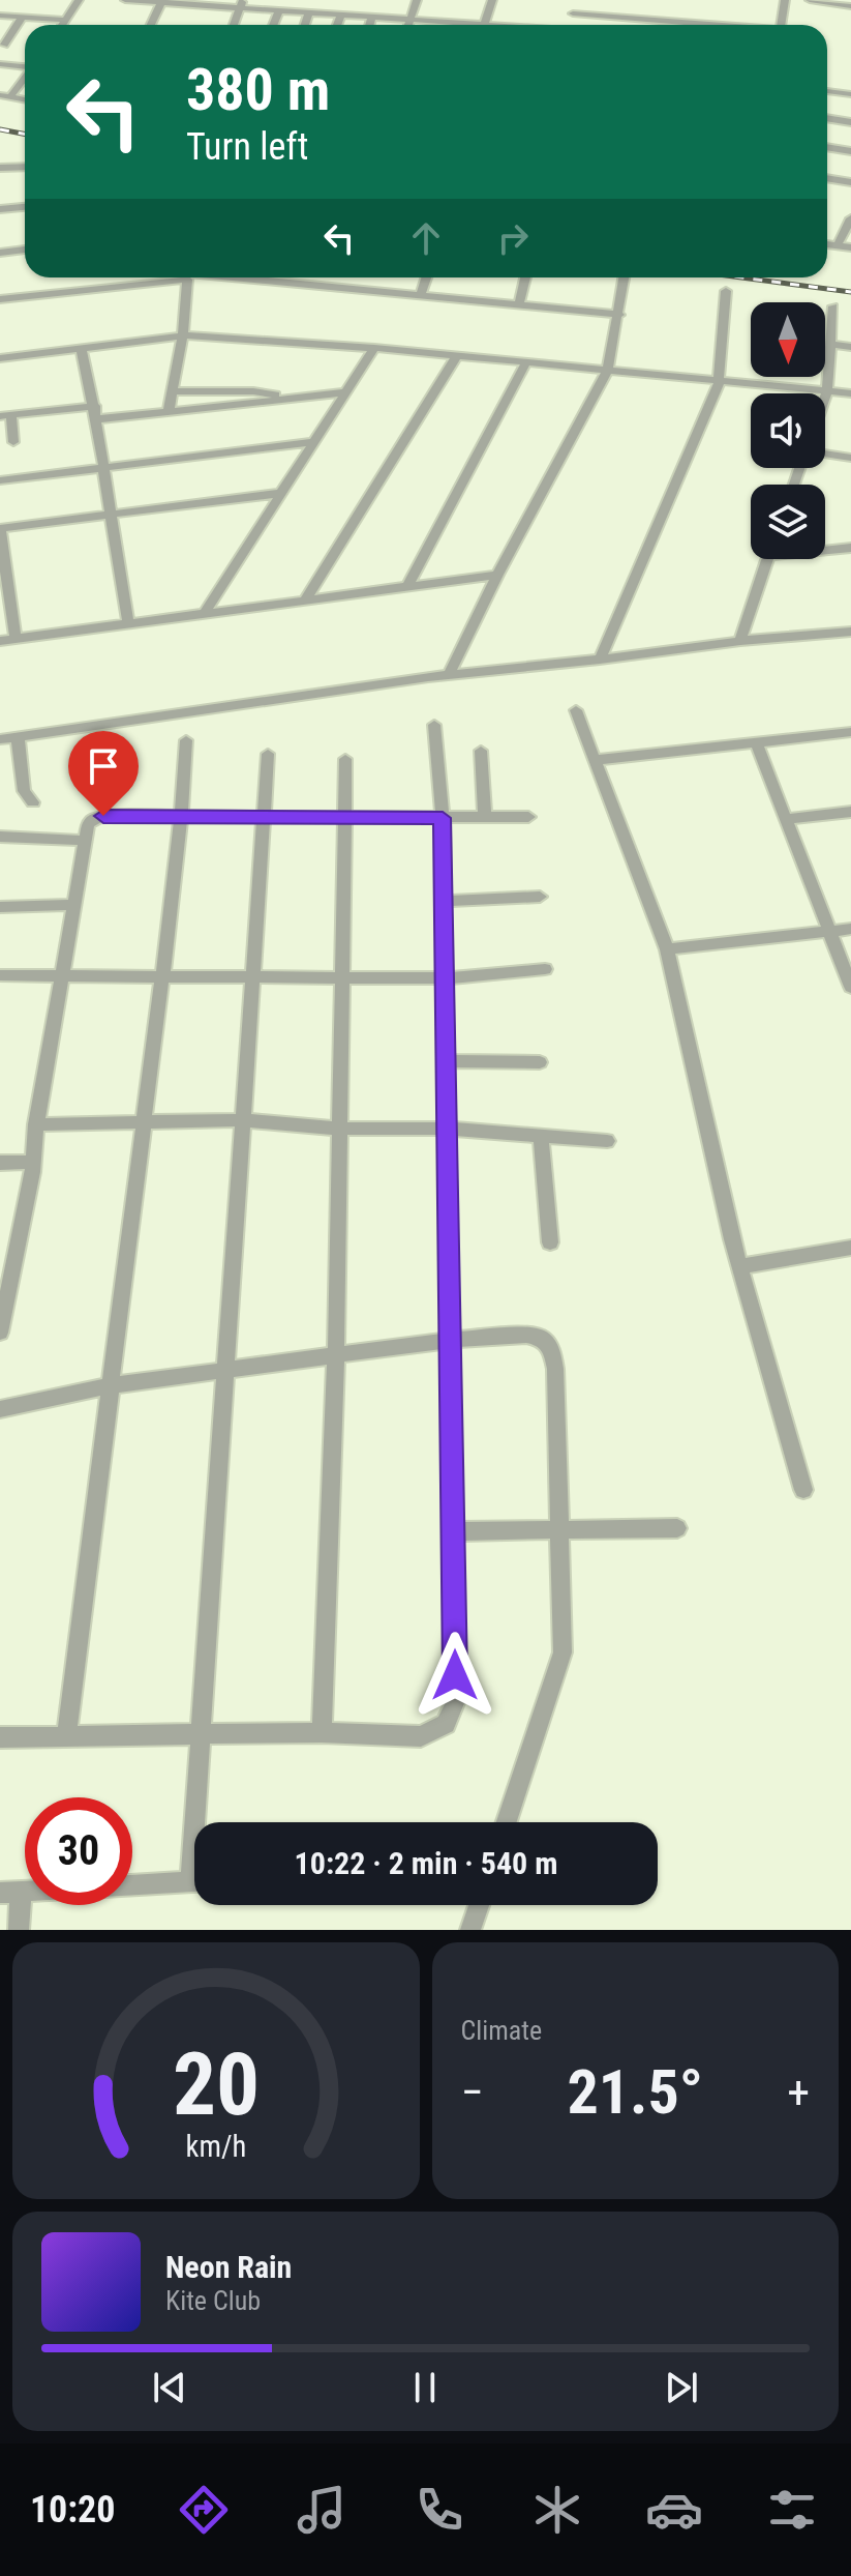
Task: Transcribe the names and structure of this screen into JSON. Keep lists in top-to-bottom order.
{
  "north": "bottom",
  "page": {
    "turn": ["380 m", "Turn left"],
    "limit": "30",
    "trip": "10:22 · 2 min · 540 m",
    "tile": "Climate",
    "heat": ["−", "21.5°", "+"],
    "song": ["Neon Rain", "Kite Club"],
    "tabs": "10:20",
    "gauge": ["20", "km/h"]
  }
}
